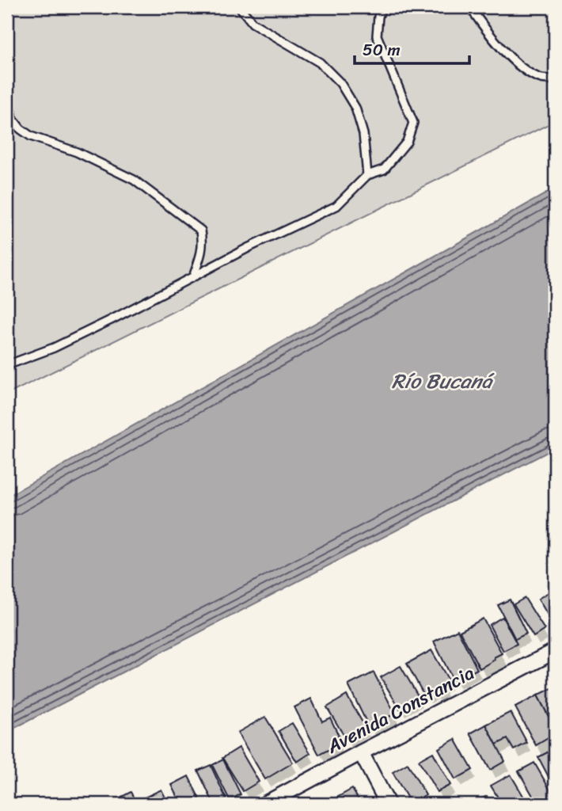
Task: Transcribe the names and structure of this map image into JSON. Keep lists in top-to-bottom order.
{
  "streets": {
    "street": ["Avenida Constancia"]
  },
  "water": ["Río Bucaná"],
  "scale_bar": "50 m"
}
